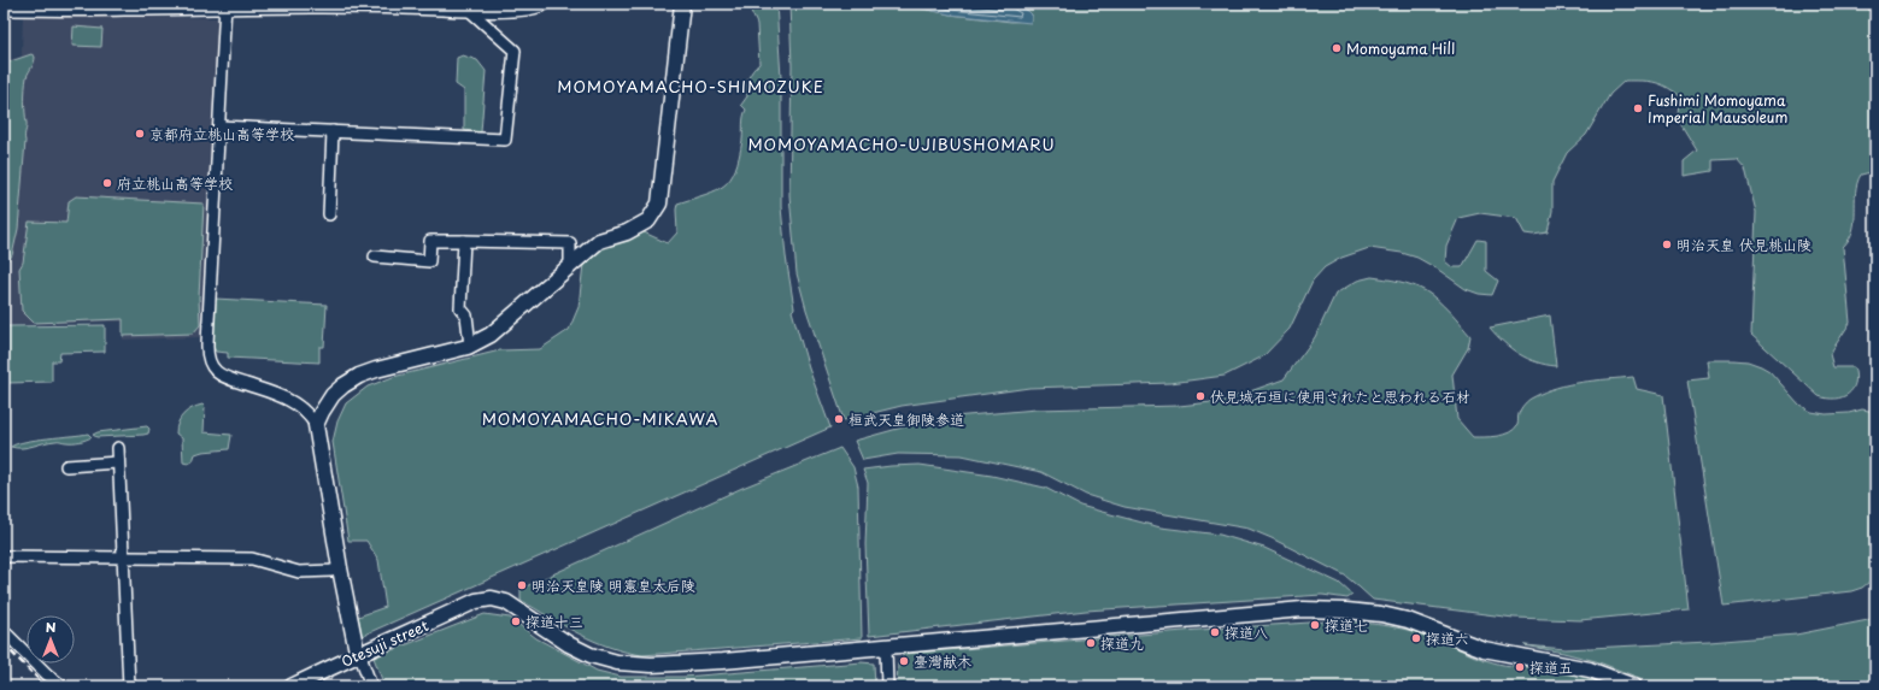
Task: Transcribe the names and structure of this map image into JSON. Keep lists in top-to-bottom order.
{
  "streets": {
    "street": ["Otesuji street"]
  },
  "districts": ["MOMOYAMACHO-SHIMOZUKE", "MOMOYAMACHO-UJIBUSHOMARU", "MOMOYAMACHO-MIKAWA"],
  "places": [
    "Momoyama Hill",
    "Fushimi Momoyama Imperial Mausoleum",
    "京都府立桃山高等学校",
    "府立桃山高等学校",
    "明治天皇 伏見桃山陵",
    "伏見城石垣に使用されたと思われる石材",
    "桓武天皇御陵参道",
    "明治天皇陵 明憲皇太后陵",
    "探道十三",
    "探道七",
    "探道八",
    "探道六",
    "探道九",
    "臺灣献木",
    "探道五"
  ],
  "north": "top"
}
